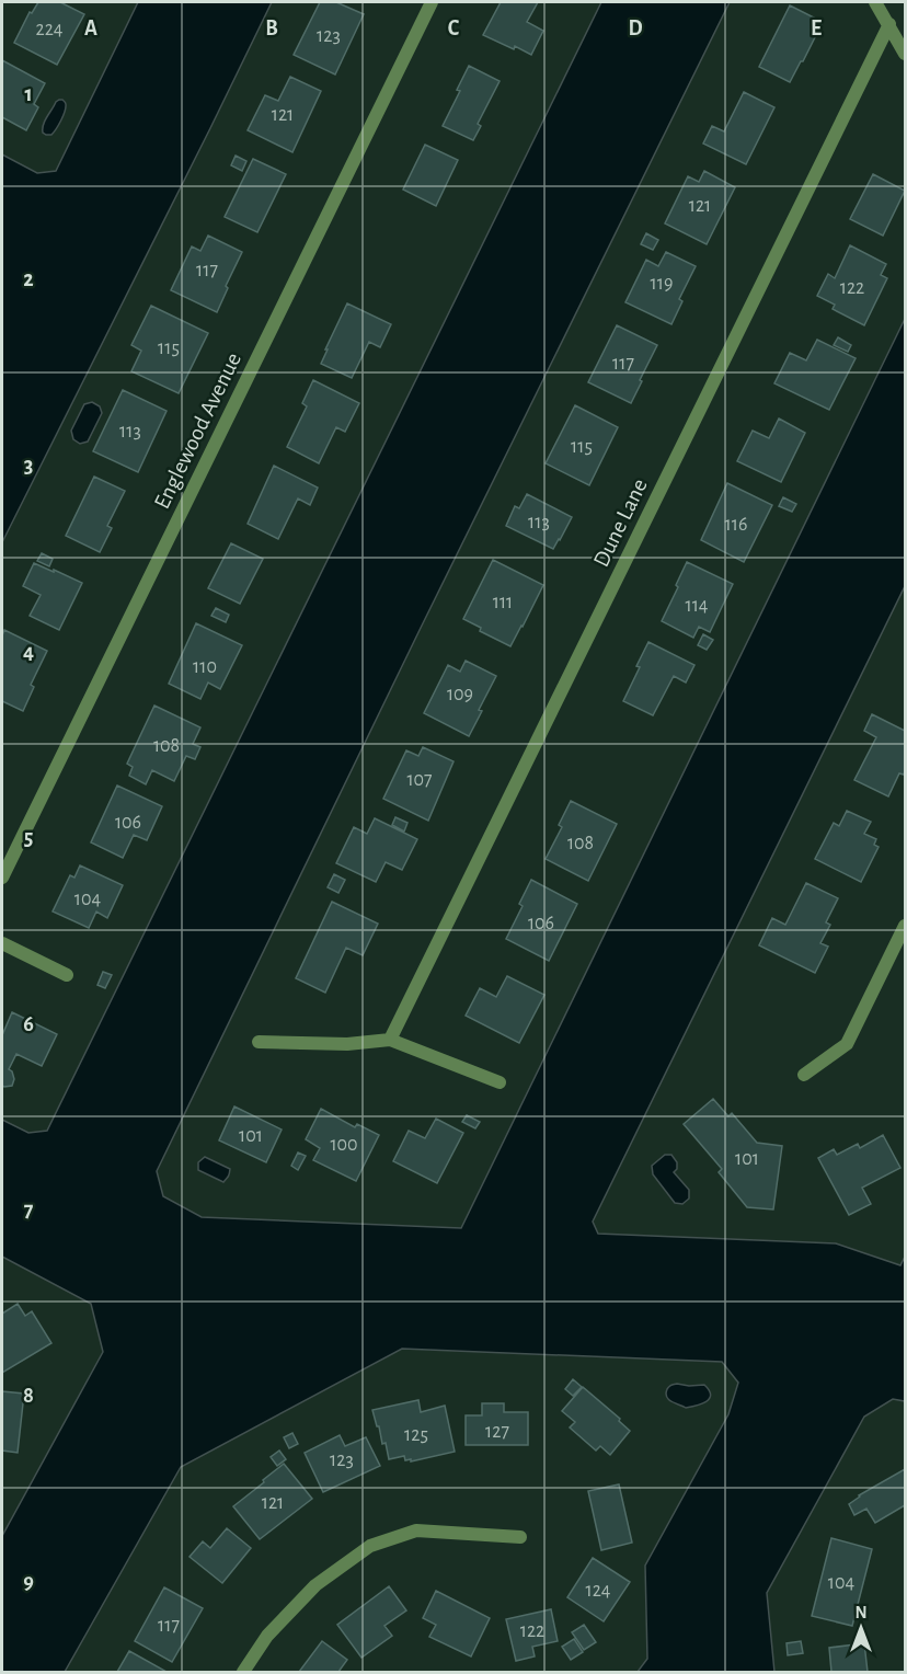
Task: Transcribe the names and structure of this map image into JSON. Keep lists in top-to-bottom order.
{
  "streets": {
    "street": ["Englewood Avenue", "Dune Lane"]
  },
  "house_numbers": [
    "224",
    "123",
    "121",
    "121",
    "117",
    "119",
    "122",
    "115",
    "117",
    "113",
    "115",
    "113",
    "116",
    "111",
    "114",
    "110",
    "109",
    "108",
    "107",
    "106",
    "108",
    "104",
    "106",
    "101",
    "100",
    "101",
    "127",
    "125",
    "123",
    "121",
    "104",
    "124",
    "117",
    "122"
  ],
  "north": "top",
  "grid": {
    "columns": [
      "A",
      "B",
      "C",
      "D",
      "E"
    ],
    "rows": [
      "1",
      "2",
      "3",
      "4",
      "5",
      "6",
      "7",
      "8",
      "9"
    ]
  }
}
